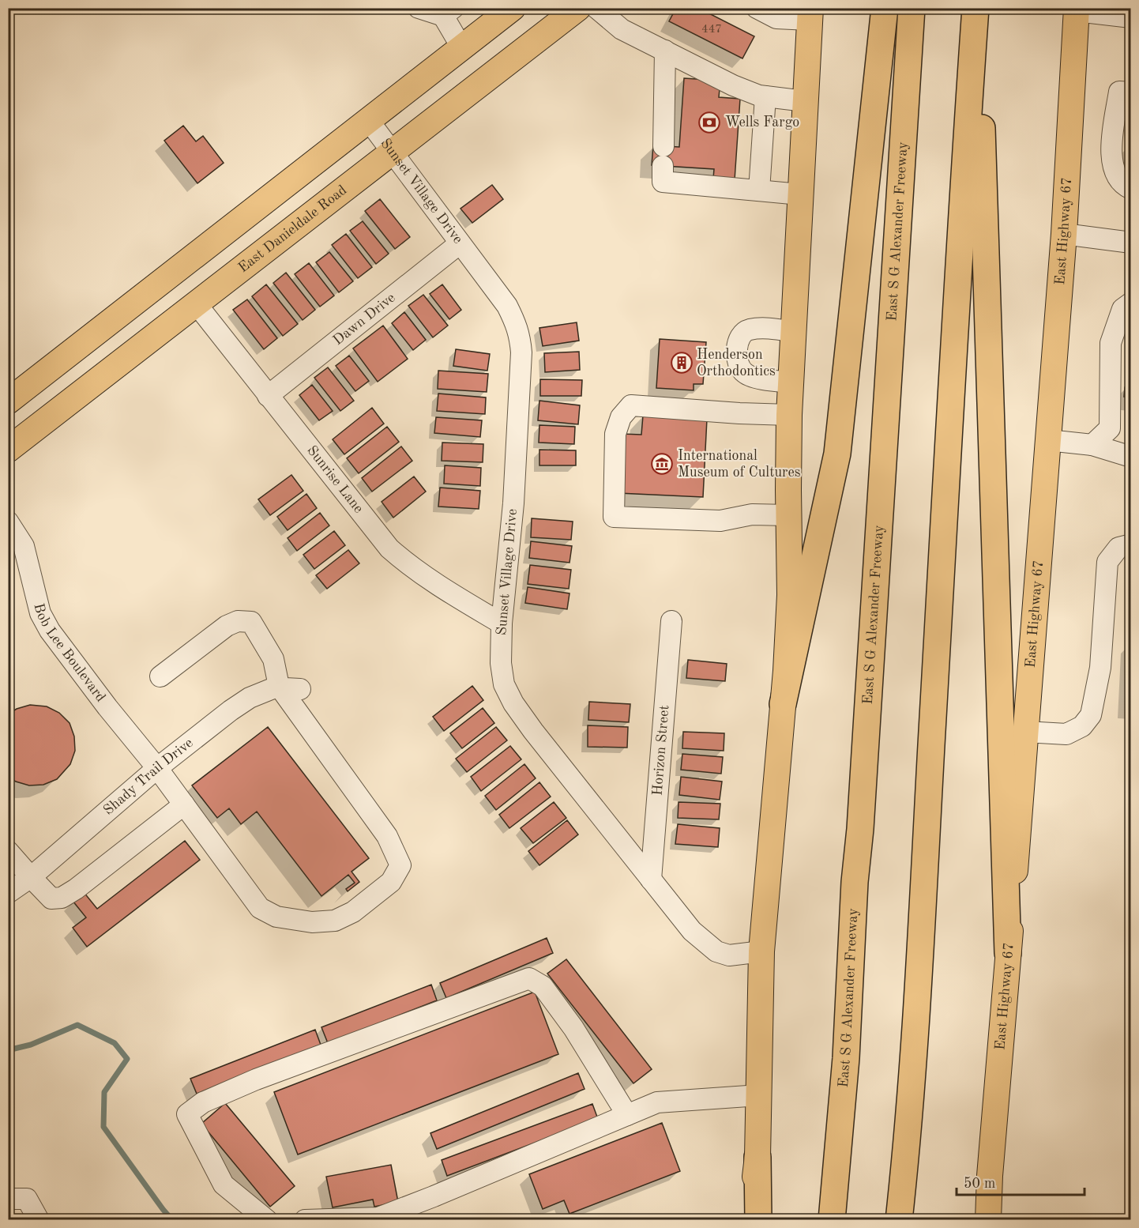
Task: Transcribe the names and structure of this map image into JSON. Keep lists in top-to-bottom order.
{
  "streets": {
    "highway": ["East S G Alexander Freeway"],
    "main road": ["East Danieldale Road", "East Highway 67"],
    "street": [
      "Sunset Village Drive",
      "Dawn Drive",
      "Sunrise Lane",
      "Bob Lee Boulevard",
      "Horizon Street",
      "Shady Trail Drive"
    ]
  },
  "crossings": [
    ["Sunset Village Drive", "East Danieldale Road"],
    ["Sunset Village Drive", "Dawn Drive"],
    ["Sunset Village Drive", "Sunrise Lane"],
    ["Sunset Village Drive", "Horizon Street"],
    ["East Danieldale Road", "Sunrise Lane"],
    ["Dawn Drive", "Sunrise Lane"],
    ["Bob Lee Boulevard", "Shady Trail Drive"]
  ],
  "places": {
    "bank": ["Wells Fargo"],
    "building": ["Henderson Orthodontics"],
    "museum": ["International Museum of Cultures"]
  },
  "house_numbers": ["447"],
  "scale_bar": "50 m"
}
